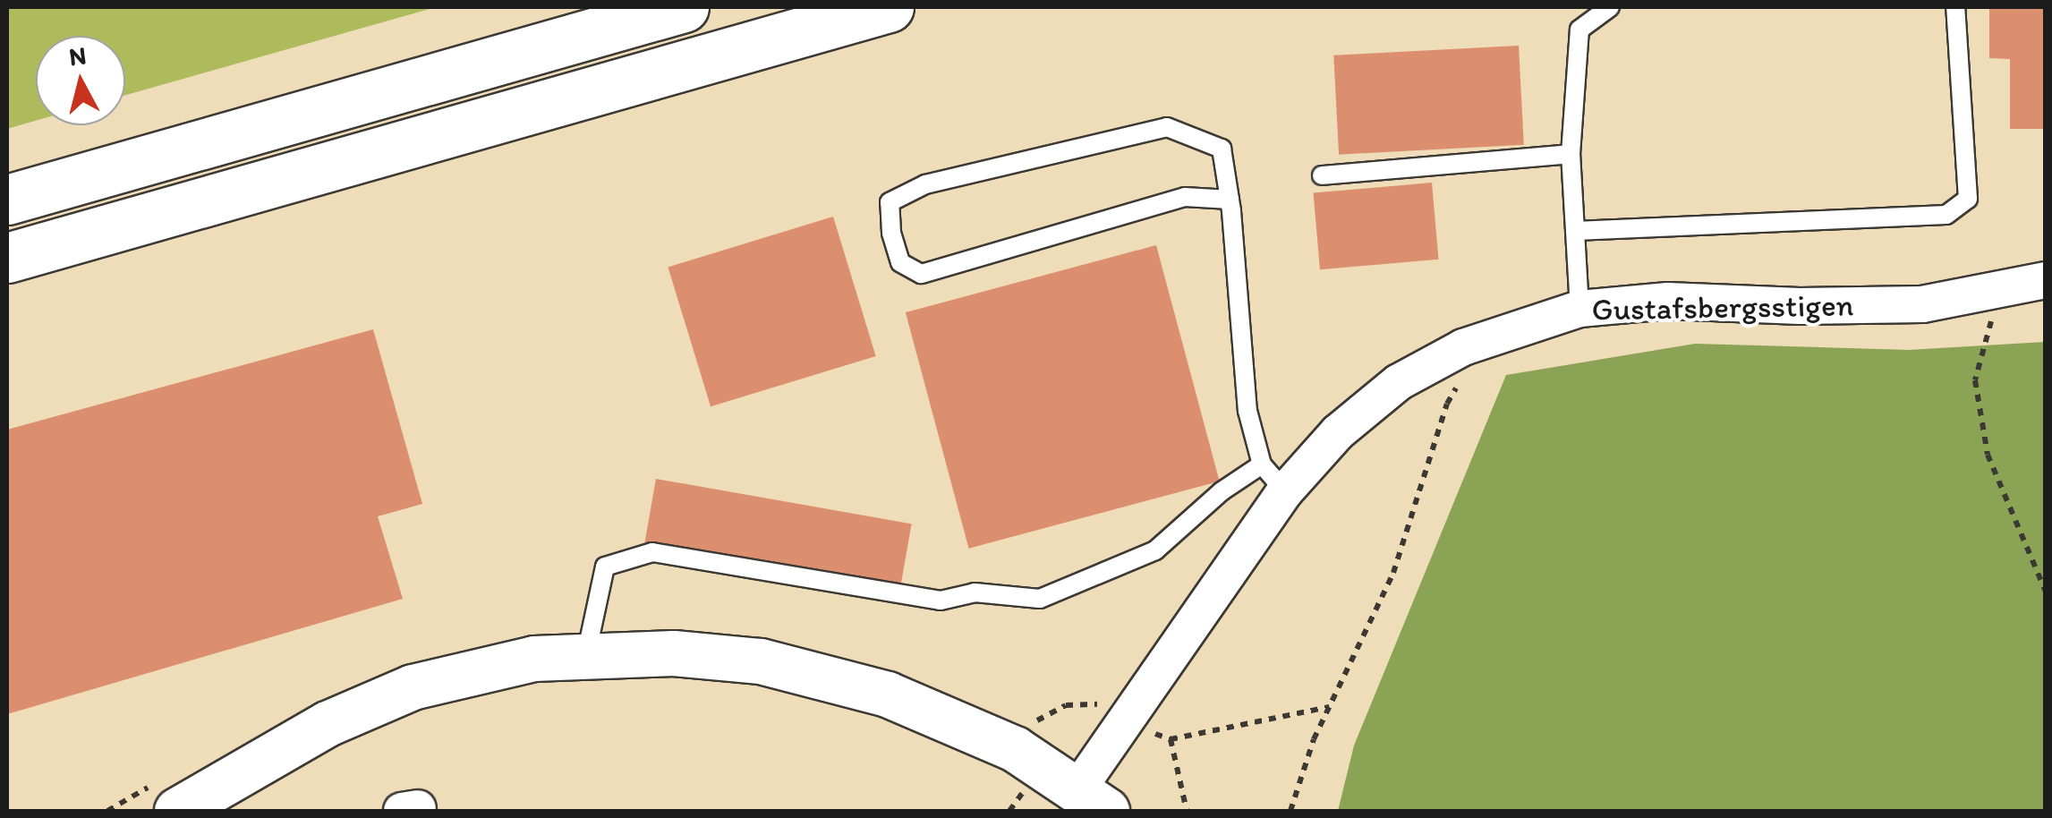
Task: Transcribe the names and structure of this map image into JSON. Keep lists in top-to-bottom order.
{
  "streets": {
    "street": ["Gustafsbergsstigen"]
  },
  "north": "top"
}
